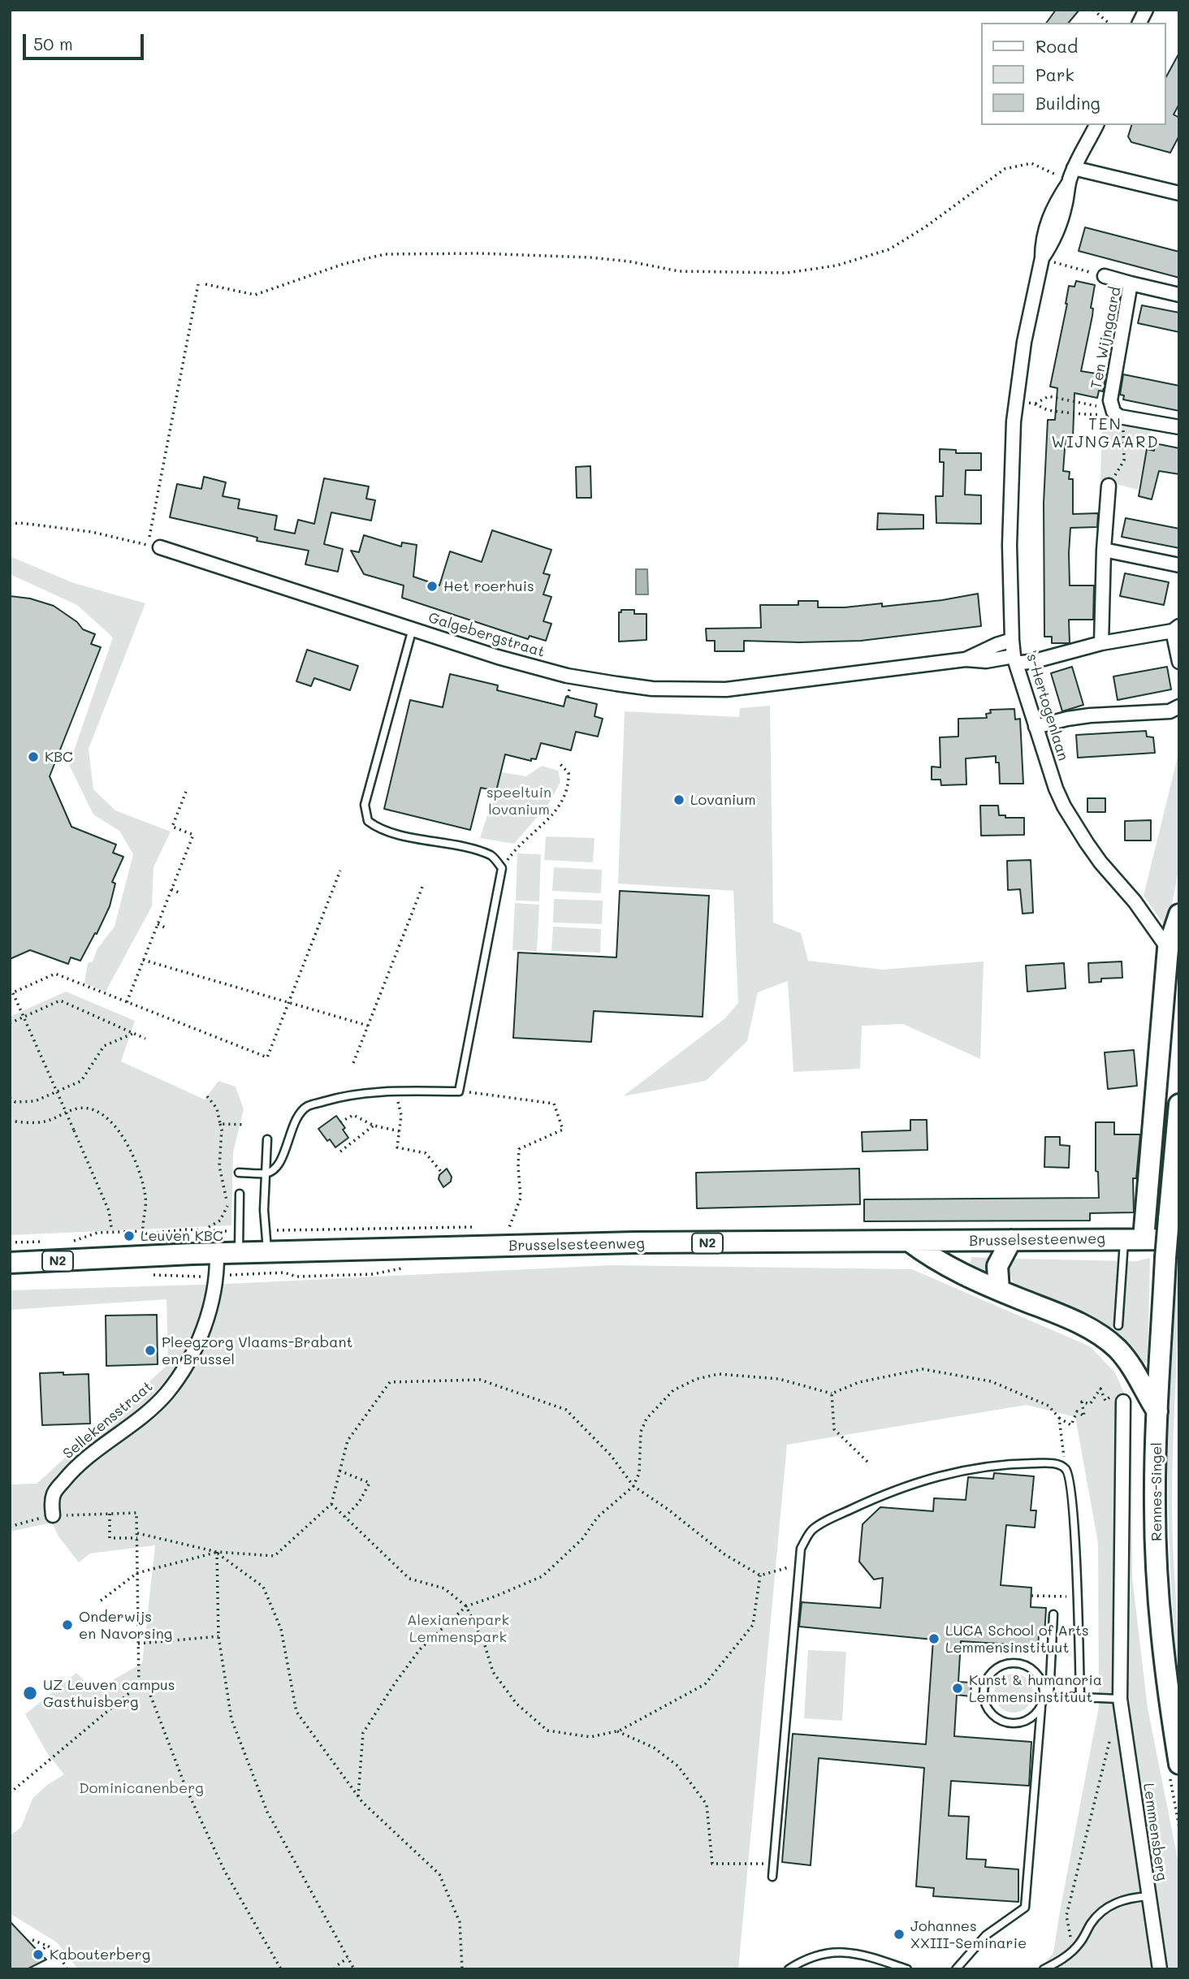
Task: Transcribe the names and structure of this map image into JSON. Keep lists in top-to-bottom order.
{
  "streets": {
    "main road": ["Brusselsesteenweg", "N2", "Rennes-Singel"],
    "street": [
      "Ten Wijngaard",
      "Galgebergstraat",
      "'s-Hertogenlaan",
      "Sellekensstraat",
      "Lemmensberg"
    ]
  },
  "crossings": [
    ["Galgebergstraat", "'s-Hertogenlaan"],
    ["Brusselsesteenweg", "N2"],
    ["Brusselsesteenweg", "Sellekensstraat"]
  ],
  "districts": ["TEN WIJNGAARD"],
  "parks": ["speeltuin lovanium", "Alexianenpark Lemmenspark", "Dominicanenberg"],
  "places": [
    "Het roerhuis",
    "KBC",
    "Lovanium",
    "Leuven KBC",
    "Pleegzorg Vlaams-Brabant en Brussel",
    "Onderwijs en Navorsing",
    "LUCA School of Arts Lemmensinstituut",
    "Kunst & humanoria Lemmensinstituut",
    "UZ Leuven campus Gasthuisberg",
    "Johannes XXIII-Seminarie",
    "Kabouterberg"
  ],
  "legend": ["Road", "Park", "Building"],
  "scale_bar": "50 m"
}
